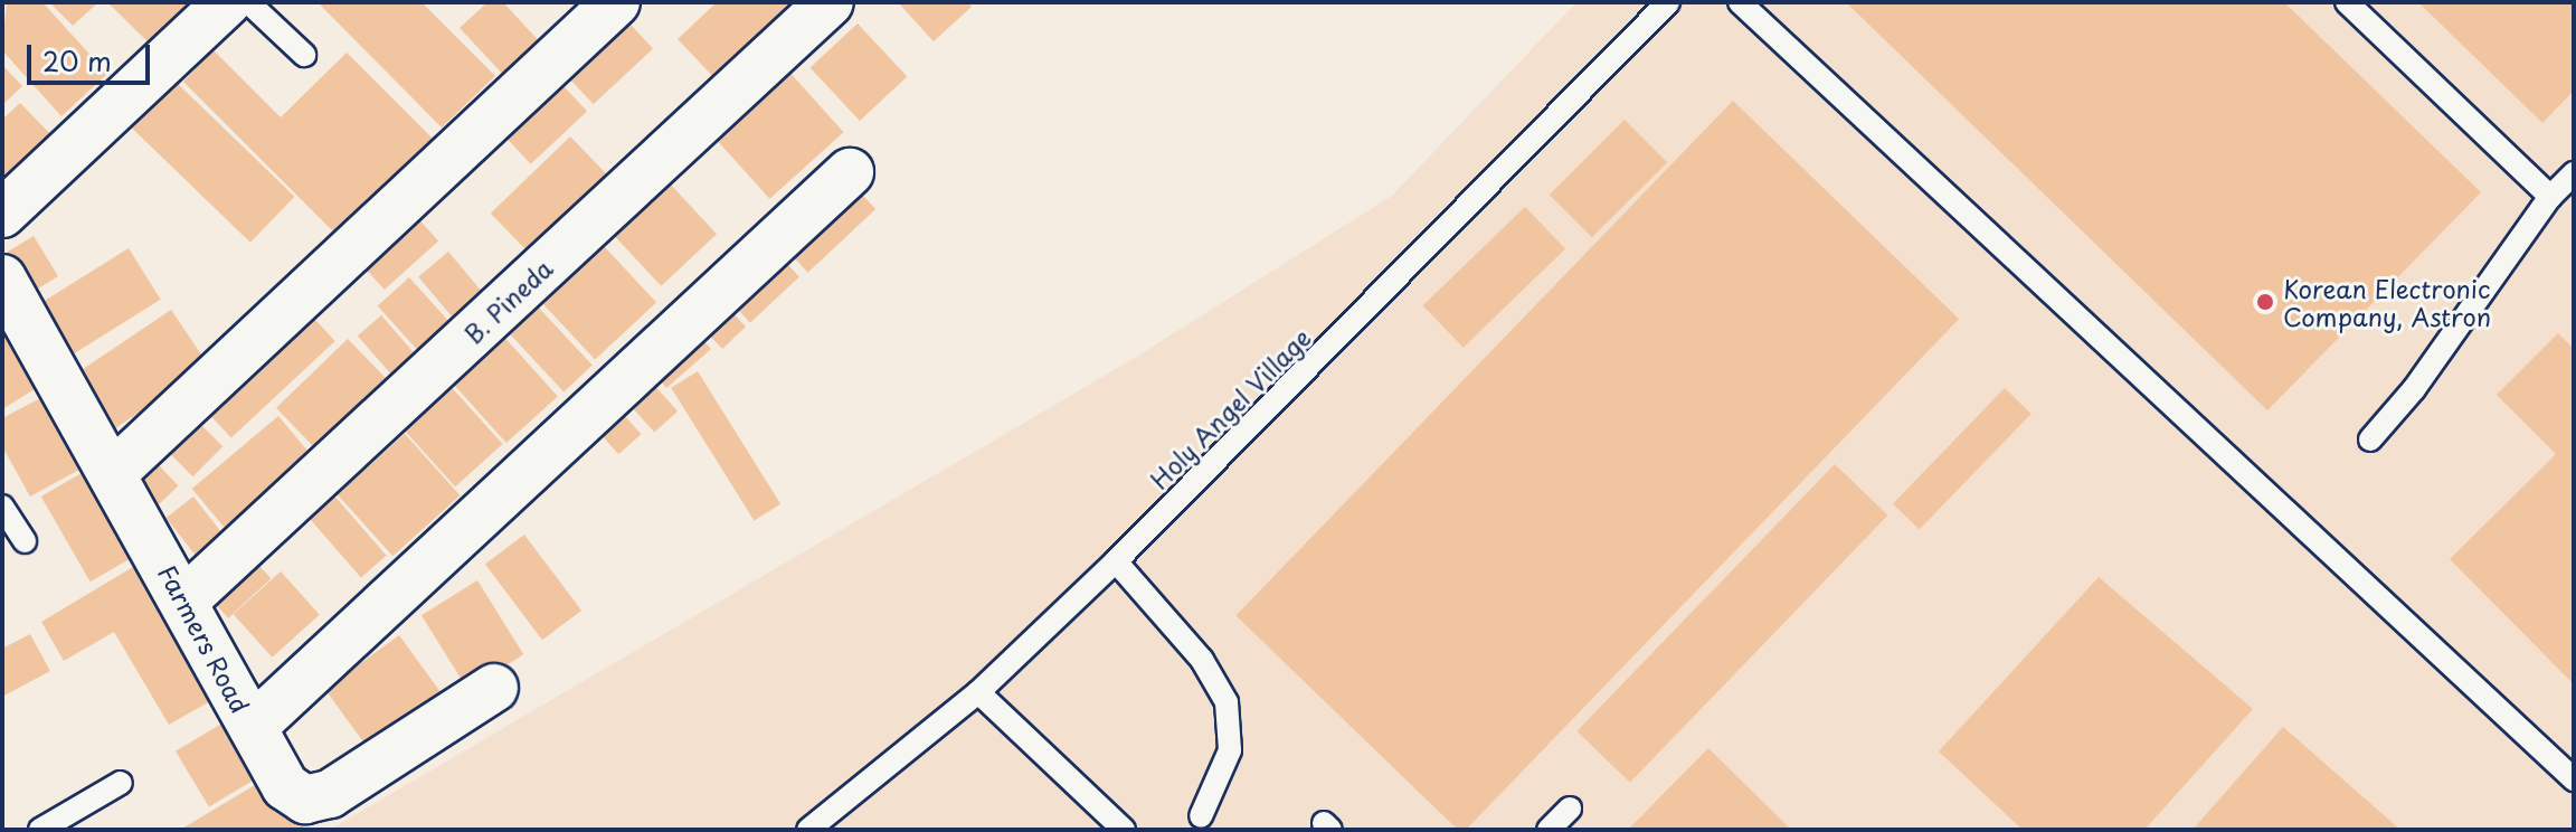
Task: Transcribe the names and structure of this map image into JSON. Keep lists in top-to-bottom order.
{
  "streets": {
    "street": ["B. Pineda", "Farmers Road"],
    "lane": ["Holy Angel Village"]
  },
  "crossings": [
    ["B. Pineda", "Farmers Road"]
  ],
  "places": ["Korean Electronic Company, Astron"],
  "scale_bar": "20 m"
}
